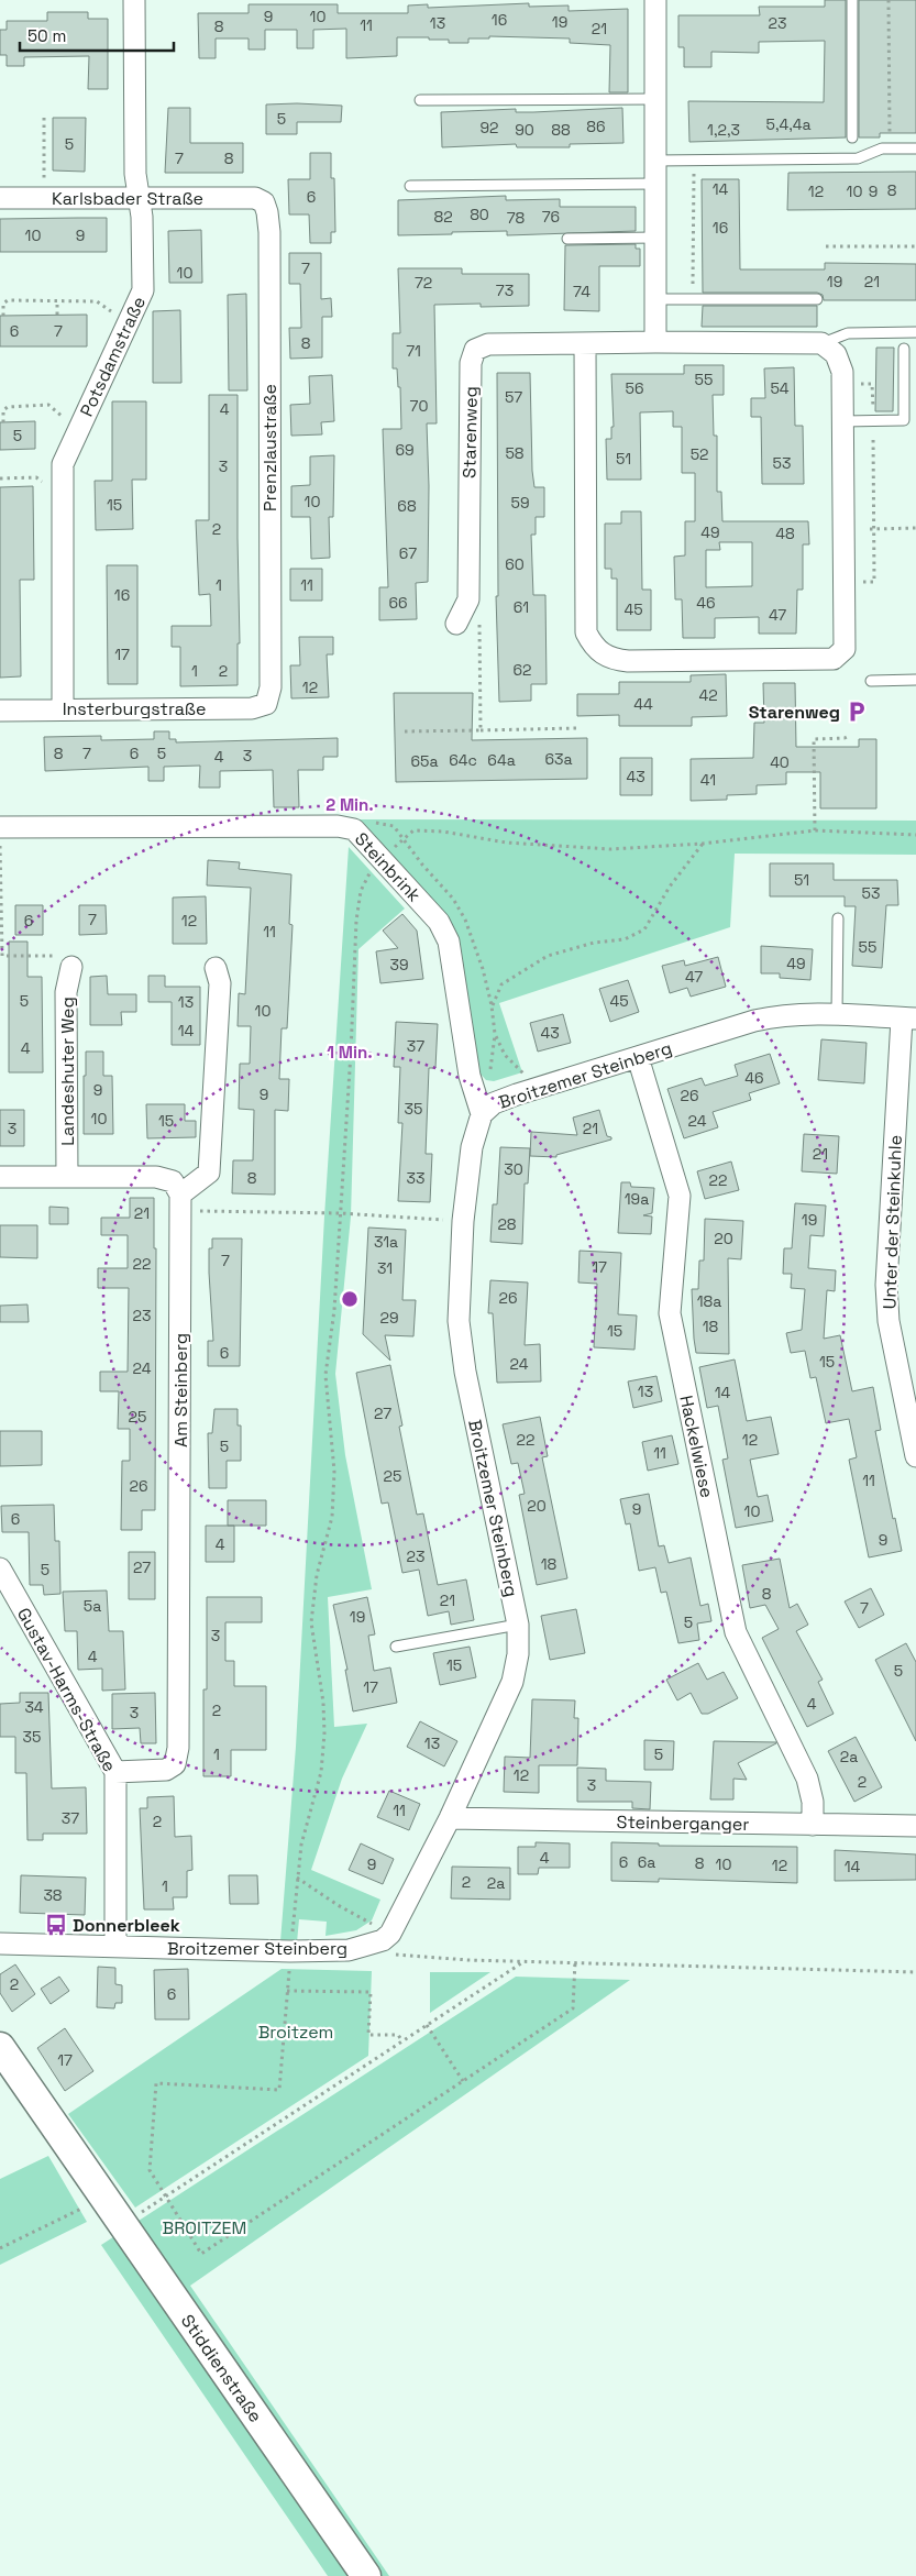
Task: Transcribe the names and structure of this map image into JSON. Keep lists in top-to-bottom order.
{
  "streets": {
    "street": [
      "Karlsbader Straße",
      "Potsdamstraße",
      "Starenweg",
      "Prenzlaustraße",
      "Insterburgstraße",
      "Steinbrink",
      "Landeshuter Weg",
      "Broitzemer Steinberg",
      "Unter der Steinkuhle",
      "Am Steinberg",
      "Hackelwiese",
      "Gustav-Harms-Straße",
      "Steinberganger",
      "Stiddienstraße"
    ]
  },
  "crossings": [
    ["Karlsbader Straße", "Potsdamstraße"],
    ["Karlsbader Straße", "Prenzlaustraße"],
    ["Potsdamstraße", "Insterburgstraße"],
    ["Prenzlaustraße", "Insterburgstraße"],
    ["Steinbrink", "Broitzemer Steinberg"],
    ["Broitzemer Steinberg", "Unter der Steinkuhle"],
    ["Broitzemer Steinberg", "Hackelwiese"],
    ["Broitzemer Steinberg", "Gustav-Harms-Straße"],
    ["Broitzemer Steinberg", "Steinberganger"],
    ["Am Steinberg", "Gustav-Harms-Straße"],
    ["Hackelwiese", "Steinberganger"]
  ],
  "parks": ["Broitzem", "BROITZEM"],
  "places": {
    "parking": ["Starenweg"],
    "bus stop": ["Donnerbleek"]
  },
  "house_numbers": [
    "9",
    "10",
    "16",
    "19",
    "13",
    "23",
    "11",
    "8",
    "21",
    "5",
    "5,4,4a",
    "86",
    "92",
    "90",
    "88",
    "1,2,3",
    "5",
    "7",
    "8",
    "14",
    "8",
    "12",
    "10",
    "9",
    "6",
    "80",
    "82",
    "76",
    "78",
    "16",
    "10",
    "9",
    "7",
    "10",
    "19",
    "21",
    "72",
    "73",
    "74",
    "6",
    "7",
    "8",
    "71",
    "55",
    "56",
    "54",
    "57",
    "70",
    "4",
    "5",
    "69",
    "58",
    "52",
    "51",
    "53",
    "3",
    "10",
    "59",
    "15",
    "68",
    "2",
    "49",
    "48",
    "67",
    "60",
    "1",
    "11",
    "16",
    "66",
    "46",
    "61",
    "45",
    "47",
    "17",
    "62",
    "1",
    "2",
    "12",
    "42",
    "44",
    "8",
    "7",
    "6",
    "5",
    "3",
    "4",
    "63a",
    "64c",
    "64a",
    "65a",
    "40",
    "43",
    "41",
    "51",
    "53",
    "7",
    "6",
    "12",
    "11",
    "55",
    "49",
    "39",
    "47",
    "5",
    "45",
    "13",
    "10",
    "14",
    "43",
    "37",
    "4",
    "46",
    "9",
    "9",
    "26",
    "35",
    "10",
    "15",
    "24",
    "3",
    "21",
    "21",
    "30",
    "8",
    "33",
    "22",
    "19a",
    "21",
    "19",
    "28",
    "20",
    "31a",
    "7",
    "22",
    "17",
    "31",
    "26",
    "18a",
    "23",
    "29",
    "18",
    "15",
    "6",
    "15",
    "24",
    "24",
    "13",
    "14",
    "27",
    "25",
    "22",
    "12",
    "5",
    "11",
    "25",
    "11",
    "26",
    "20",
    "9",
    "10",
    "6",
    "9",
    "4",
    "23",
    "18",
    "27",
    "5",
    "8",
    "21",
    "5a",
    "7",
    "19",
    "5",
    "3",
    "4",
    "15",
    "5",
    "17",
    "4",
    "34",
    "2",
    "3",
    "35",
    "13",
    "1",
    "5",
    "2a",
    "12",
    "2",
    "3",
    "11",
    "37",
    "2",
    "4",
    "6",
    "6a",
    "8",
    "9",
    "10",
    "12",
    "14",
    "2",
    "2a",
    "1",
    "38",
    "2",
    "6",
    "17"
  ],
  "scale_bar": "50 m",
  "rings": ["2 Min.", "1 Min."]
}
